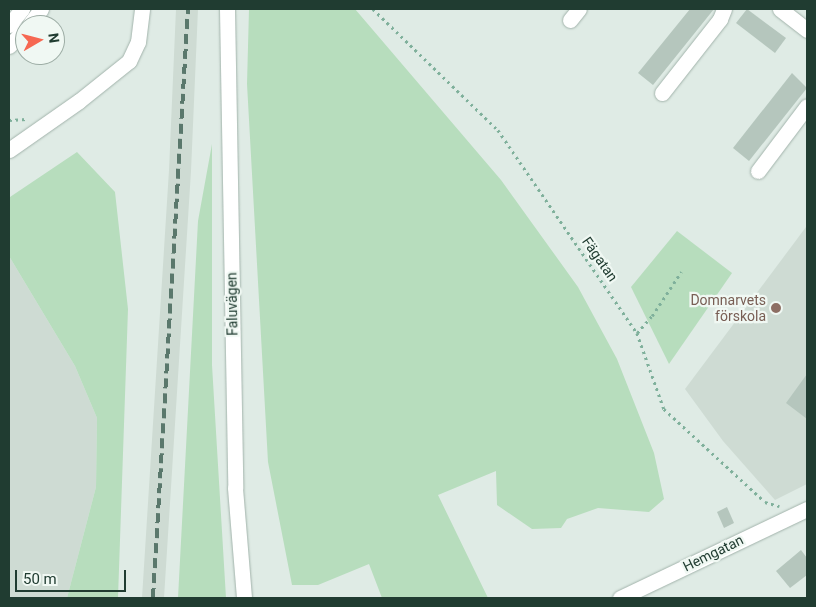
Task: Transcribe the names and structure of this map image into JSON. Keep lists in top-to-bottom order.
{
  "streets": {
    "street": ["Faluvägen", "Hemgatan"],
    "path": ["Fägatan"]
  },
  "crossings": [
    ["Fägatan", "Hemgatan"]
  ],
  "places": ["Domnarvets förskola"],
  "scale_bar": "50 m",
  "north": "right"
}
